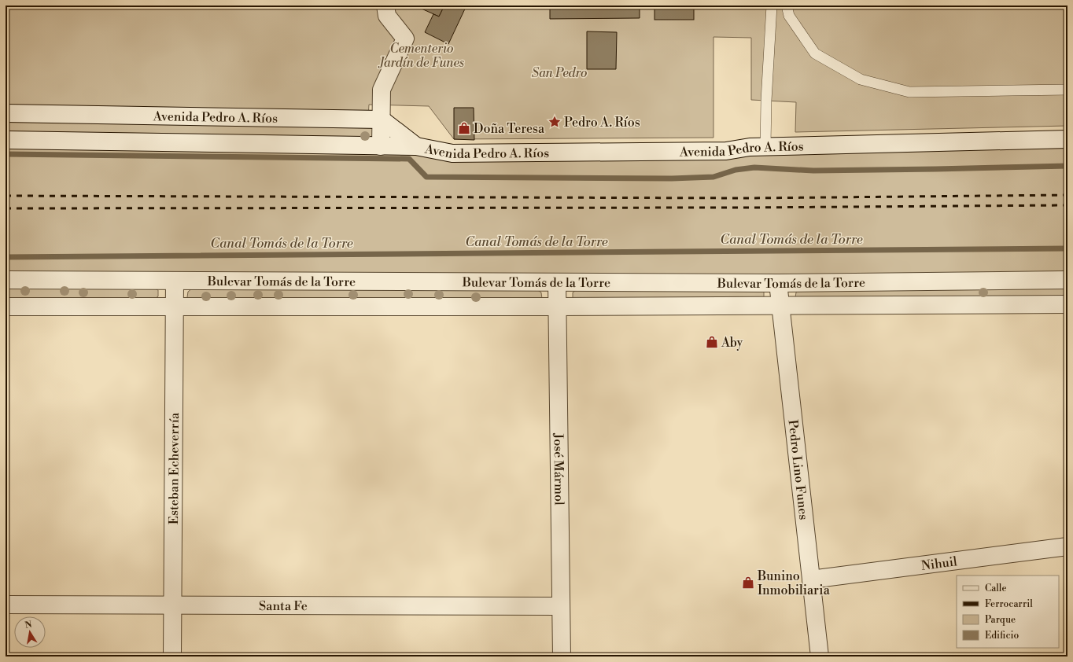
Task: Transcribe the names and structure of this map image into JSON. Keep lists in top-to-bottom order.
{
  "streets": {
    "street": [
      "Avenida Pedro A. Ríos",
      "Bulevar Tomás de la Torre",
      "Esteban Echeverría",
      "José Mármol",
      "Pedro Lino Funes",
      "Nihuil",
      "Santa Fe"
    ]
  },
  "crossings": [
    ["Bulevar Tomás de la Torre", "Esteban Echeverría"],
    ["Bulevar Tomás de la Torre", "José Mármol"],
    ["Bulevar Tomás de la Torre", "Pedro Lino Funes"],
    ["Esteban Echeverría", "Santa Fe"],
    ["José Mármol", "Santa Fe"],
    ["Pedro Lino Funes", "Nihuil"]
  ],
  "water": ["Canal Tomás de la Torre"],
  "parks": ["Cementerio Jardín de Funes", "San Pedro"],
  "places": {
    "place": ["Pedro A. Ríos"],
    "shop": ["Doña Teresa", "Aby", "Bunino Inmobiliaria"]
  },
  "legend": [
    "Calle",
    "Ferrocarril",
    "Parque",
    "Edificio"
  ],
  "north": "top"
}
